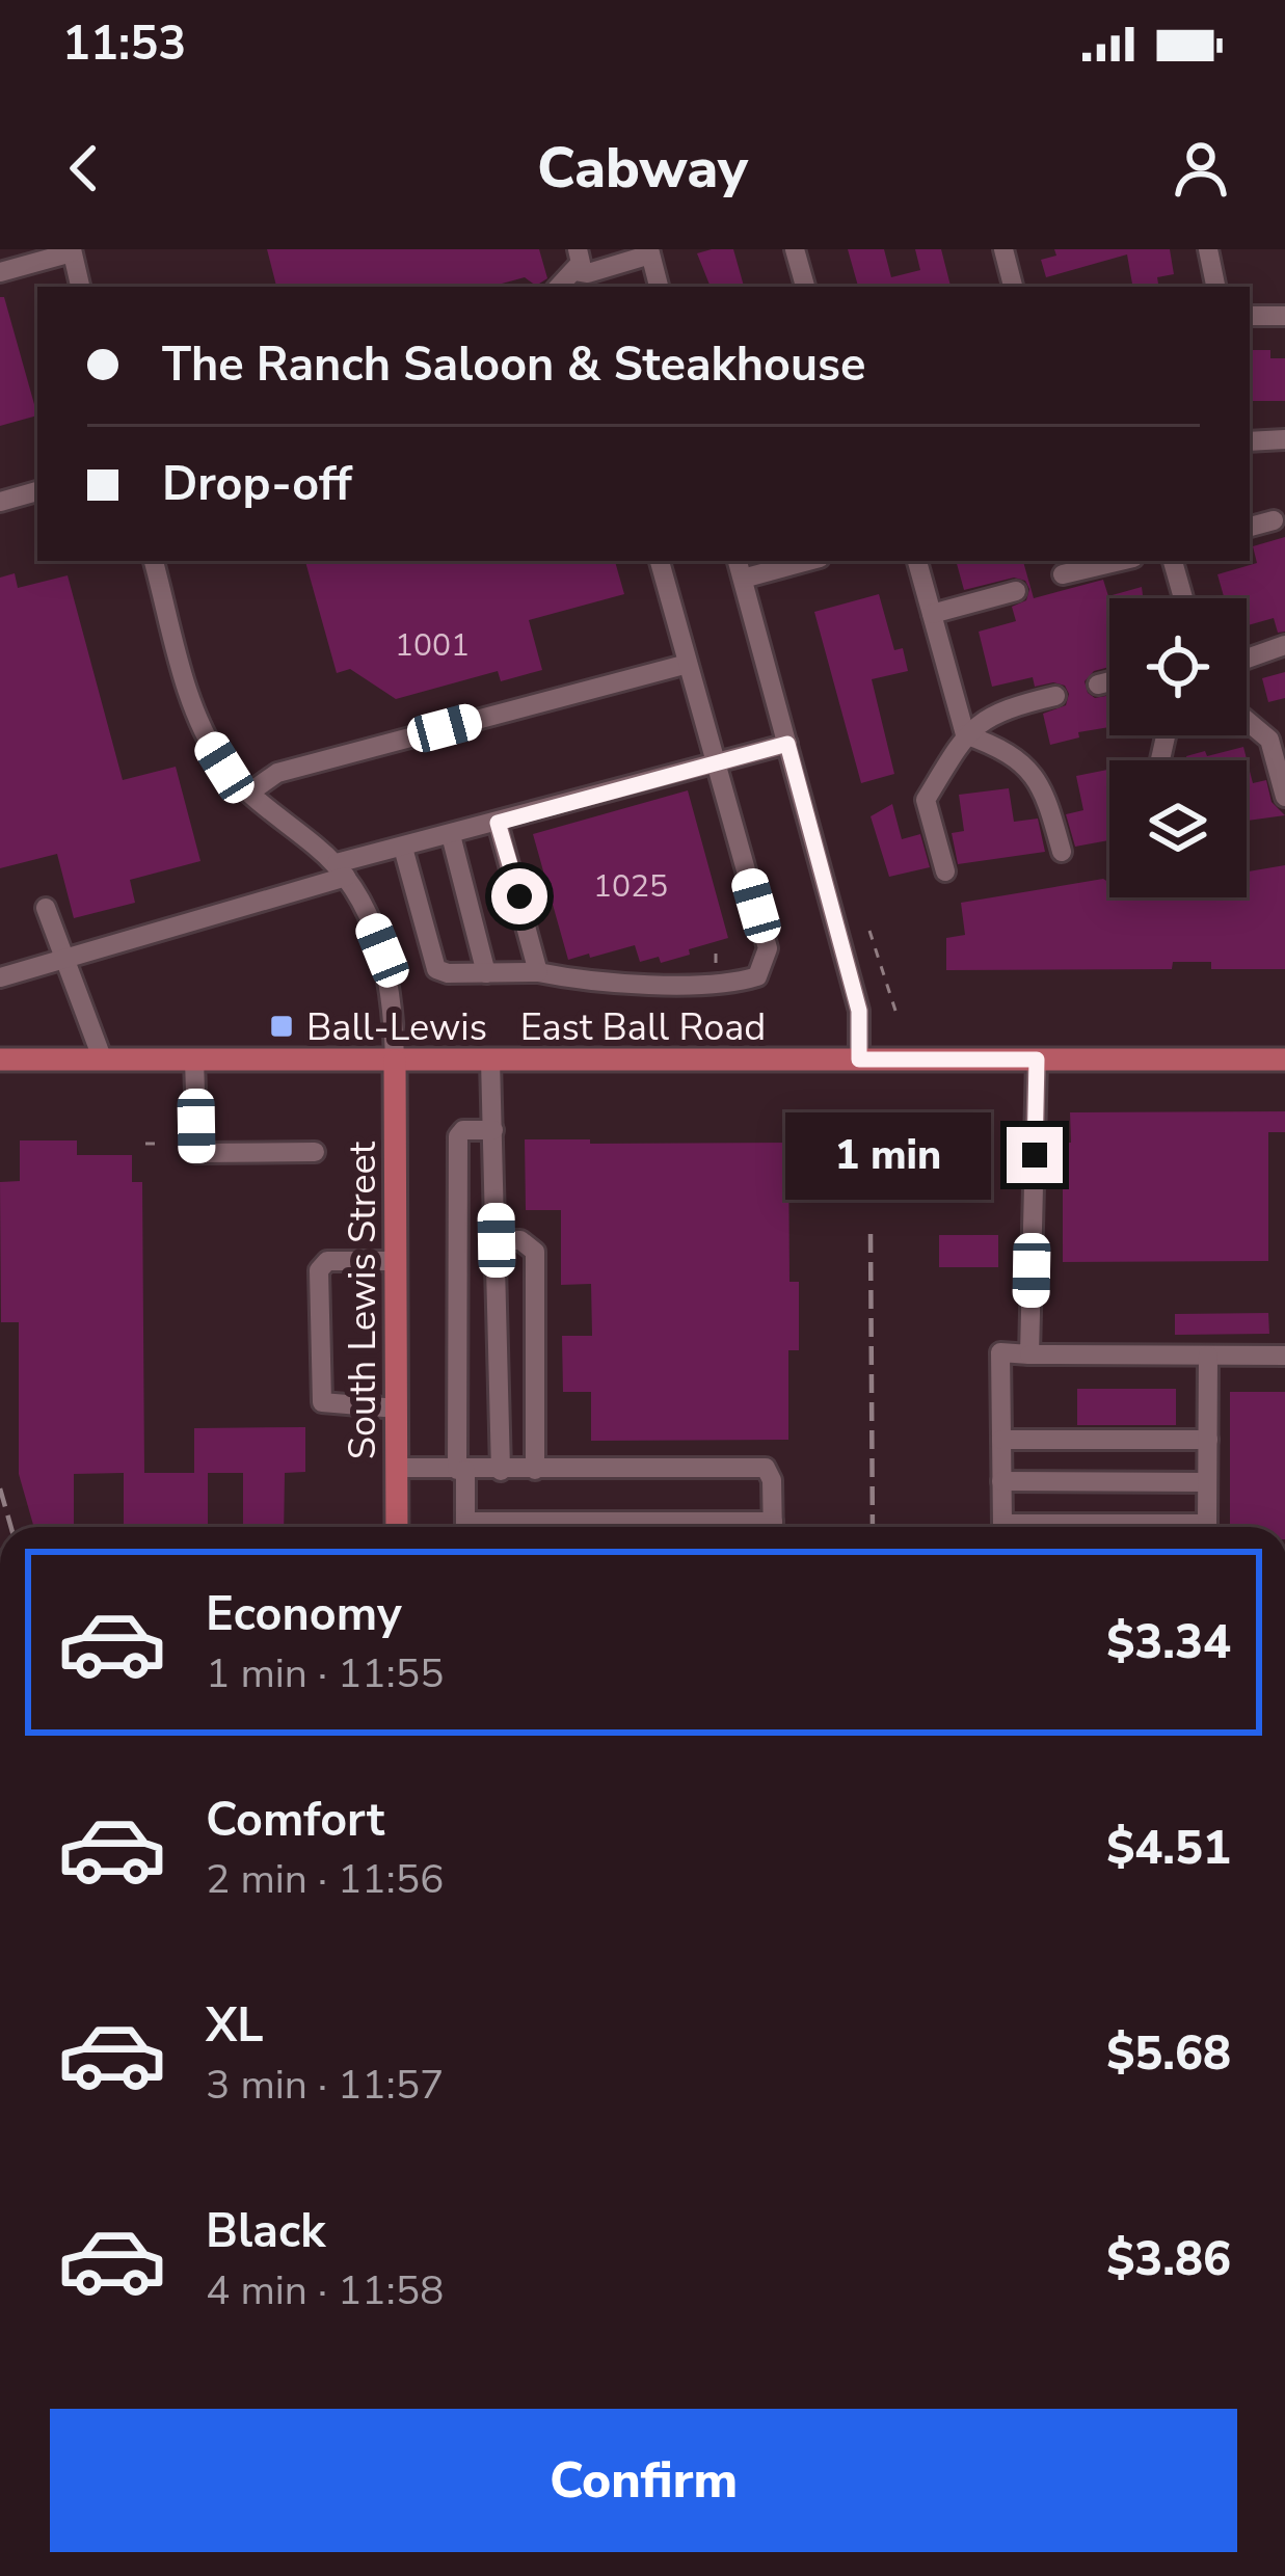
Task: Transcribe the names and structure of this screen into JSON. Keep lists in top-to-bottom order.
{
  "streets": {
    "main road": ["East Ball Road", "South Lewis Street"]
  },
  "crossings": [
    ["East Ball Road", "South Lewis Street"]
  ],
  "places": {
    "transit": ["Ball-Lewis"]
  },
  "house_numbers": ["1001", "1025"],
  "page": {
    "status": "11:53",
    "header": "Cabway",
    "banner": ["The Ranch Saloon & Steakhouse", "Drop-off"],
    "bubble": "1 min",
    "list": [
      {
        "name": "Economy",
        "note": "1 min · 11:55",
        "value": "$3.34"
      },
      {
        "name": "Comfort",
        "note": "2 min · 11:56",
        "value": "$4.51"
      },
      {
        "name": "XL",
        "note": "3 min · 11:57",
        "value": "$5.68"
      },
      {
        "name": "Black",
        "note": "4 min · 11:58",
        "value": "$3.86"
      }
    ],
    "buttons": "Confirm"
  }
}
